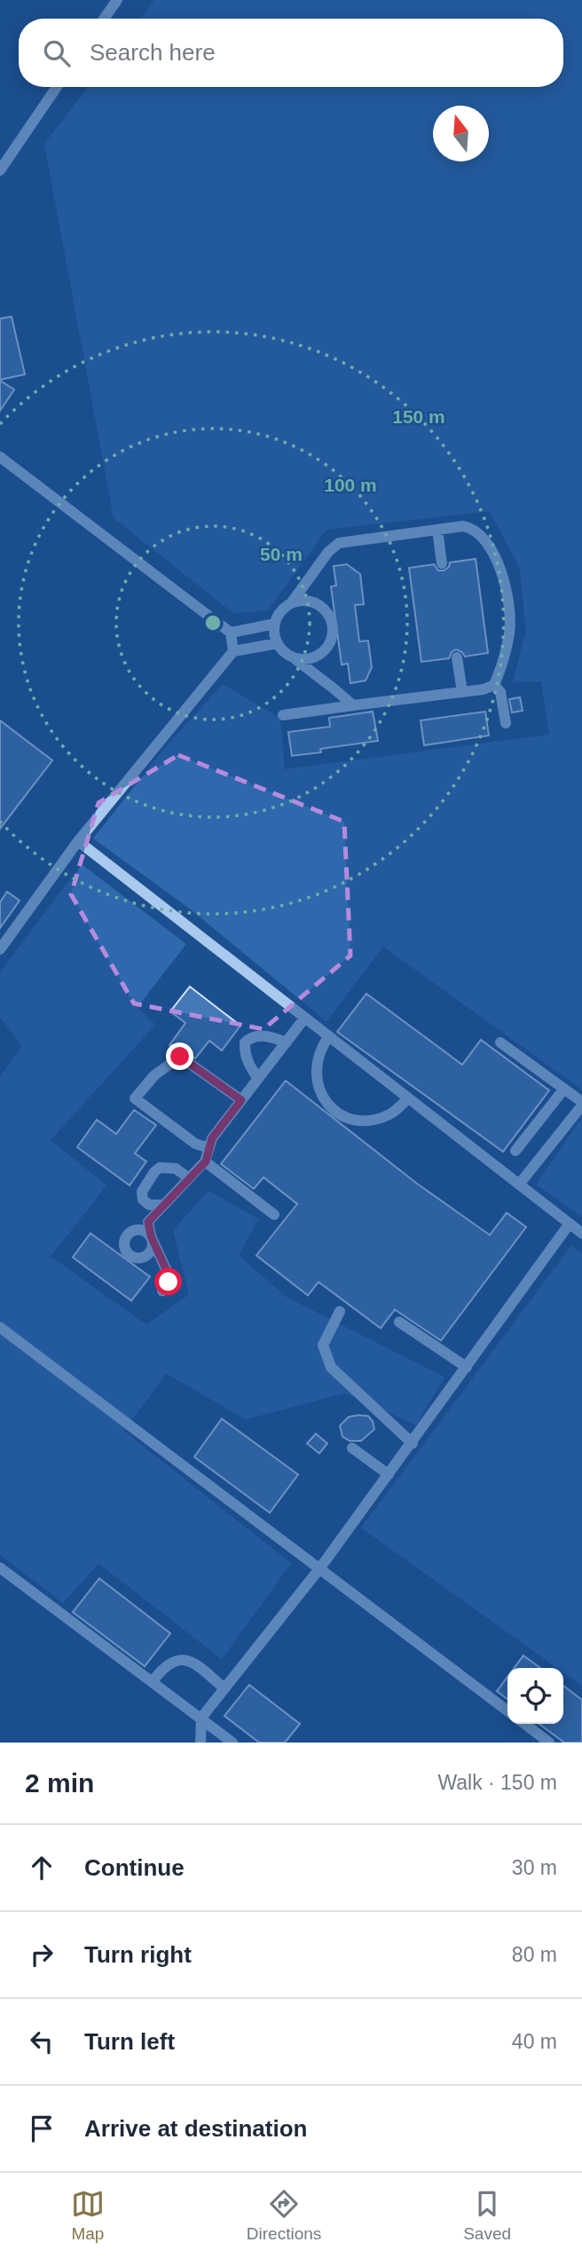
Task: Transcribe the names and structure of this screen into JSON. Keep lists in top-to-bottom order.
{
  "north": "top",
  "page": {
    "search": "Search here",
    "heading": ["2 min", "Walk · 150 m"],
    "list": [
      ["Continue", "30 m"],
      ["Turn right", "80 m"],
      ["Turn left", "40 m"],
      "Arrive at destination"
    ],
    "nav": ["Map", "Directions", "Saved"]
  },
  "rings": ["150 m", "100 m", "50 m"]
}
